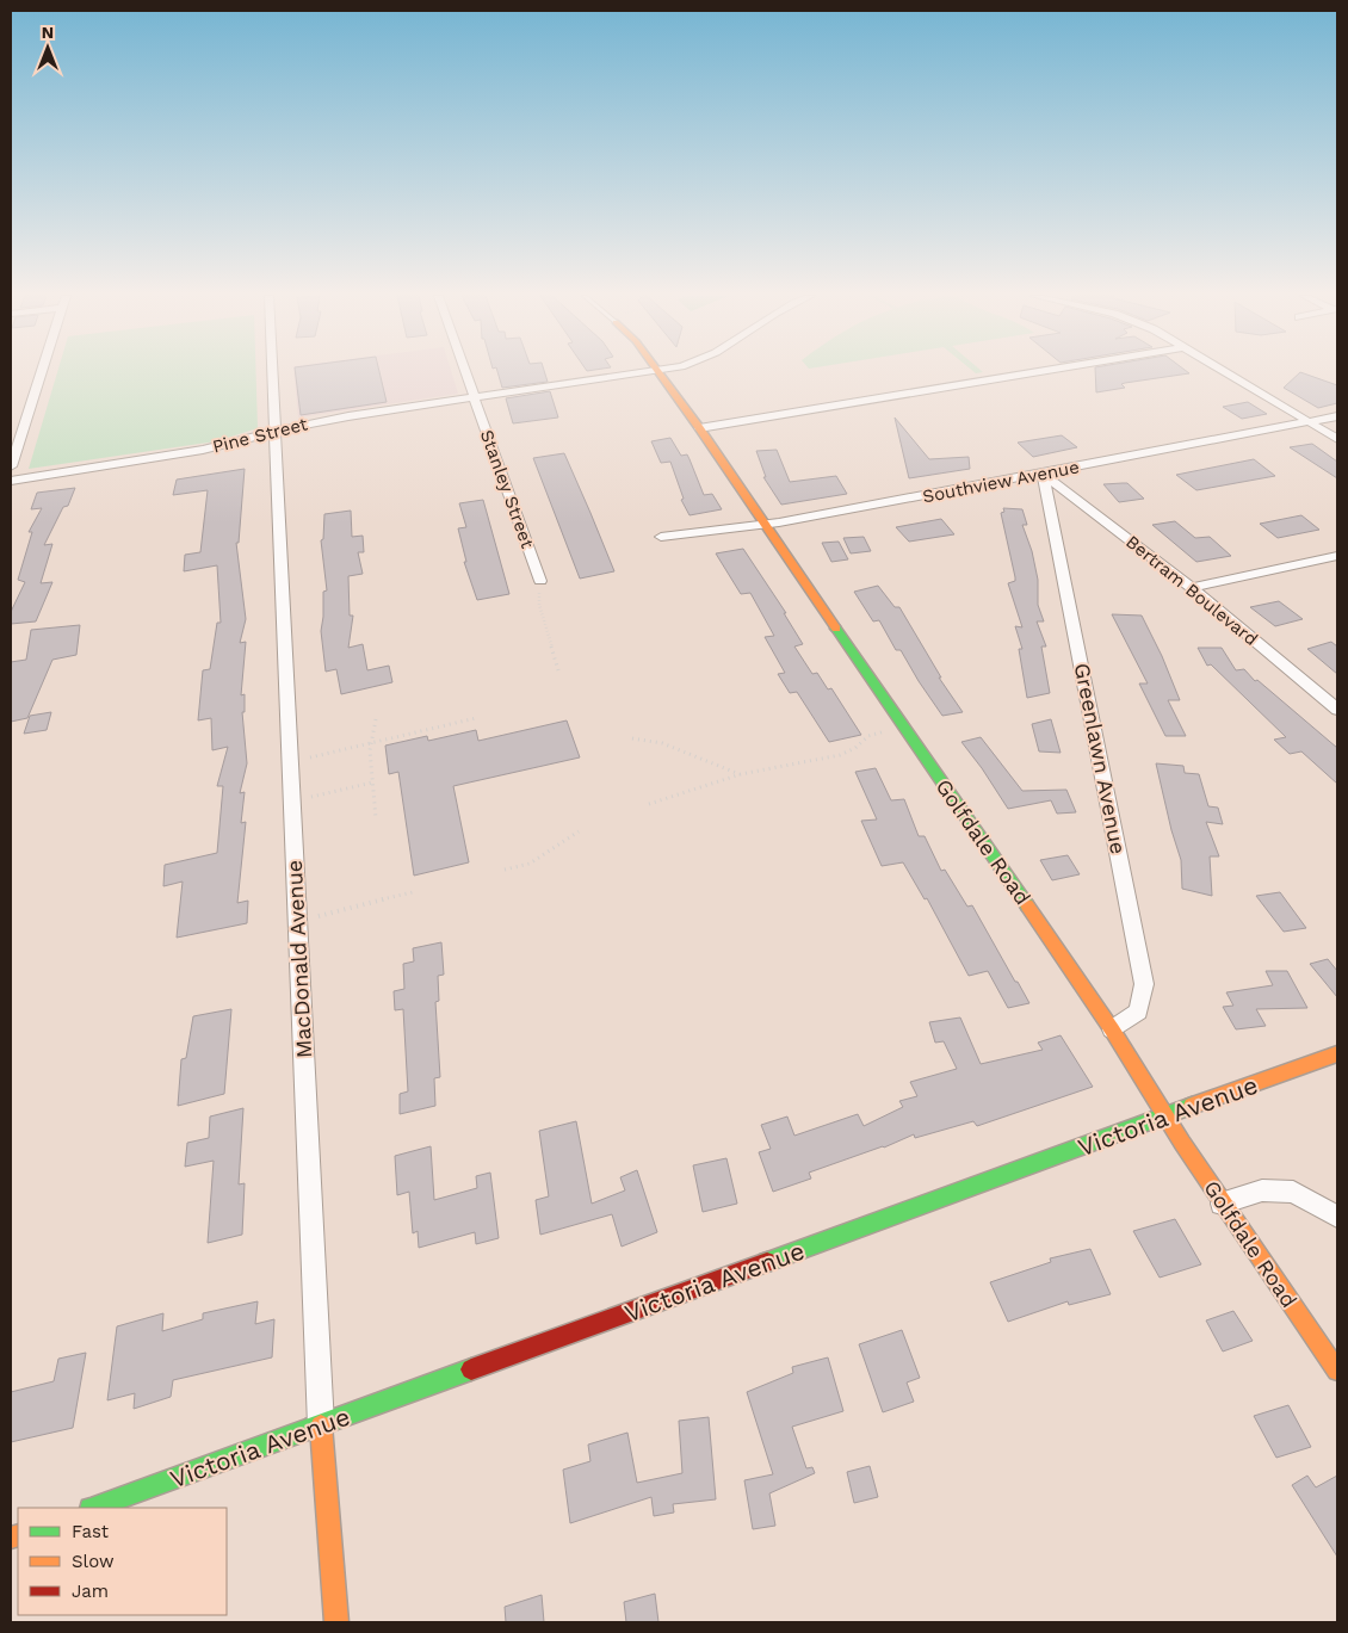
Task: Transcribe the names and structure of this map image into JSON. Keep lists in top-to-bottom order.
{
  "streets": {
    "street": [
      "Pine Street",
      "Southview Avenue",
      "Stanley Street",
      "Bertram Boulevard",
      "Greenlawn Avenue",
      "Golfdale Road",
      "MacDonald Avenue",
      "Victoria Avenue"
    ]
  },
  "crossings": [
    ["Pine Street", "Stanley Street"],
    ["Pine Street", "MacDonald Avenue"],
    ["Southview Avenue", "Bertram Boulevard"],
    ["Southview Avenue", "Greenlawn Avenue"],
    ["Southview Avenue", "Golfdale Road"],
    ["Bertram Boulevard", "Greenlawn Avenue"],
    ["Greenlawn Avenue", "Golfdale Road"],
    ["Golfdale Road", "Victoria Avenue"],
    ["MacDonald Avenue", "Victoria Avenue"]
  ],
  "legend": ["Fast", "Slow", "Jam"],
  "north": "top"
}
